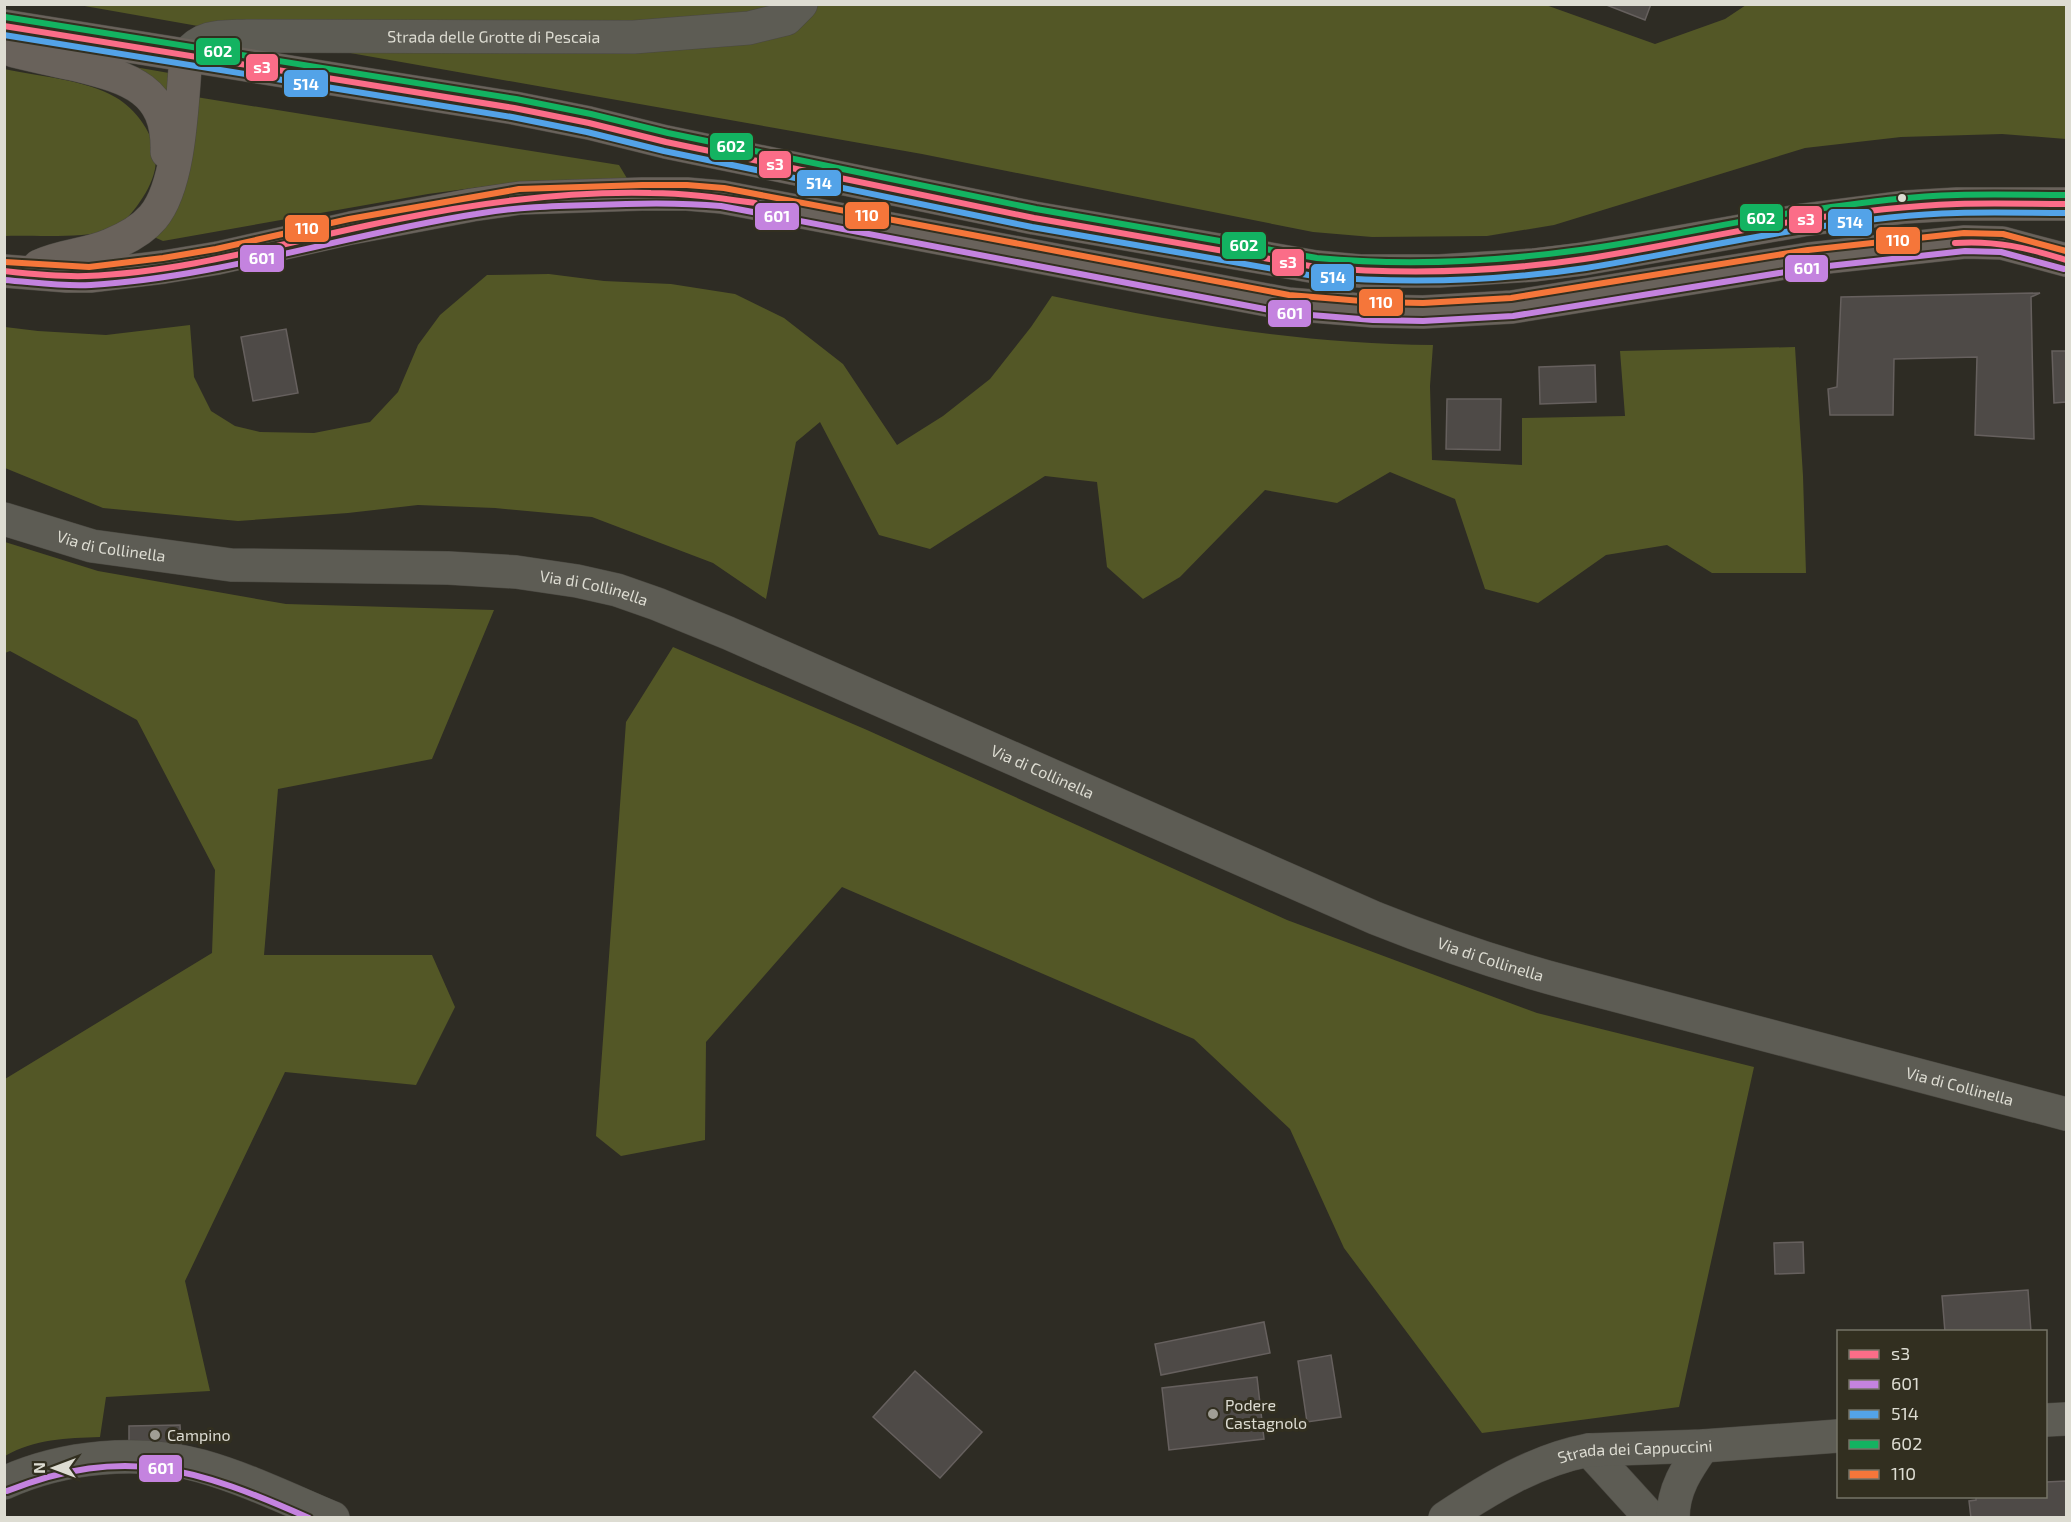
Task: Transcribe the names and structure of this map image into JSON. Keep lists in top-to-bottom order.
{
  "streets": {
    "street": ["Strada delle Grotte di Pescaia", "Via di Collinella", "Strada dei Cappuccini"]
  },
  "places": ["Podere Castagnolo", "Campino"],
  "lines": [
    "transit line 602",
    "transit line s3",
    "transit line 514",
    "transit line 110",
    "transit line 601"
  ],
  "legend": [
    "s3",
    "601",
    "514",
    "602",
    "110"
  ],
  "north": "left"
}
